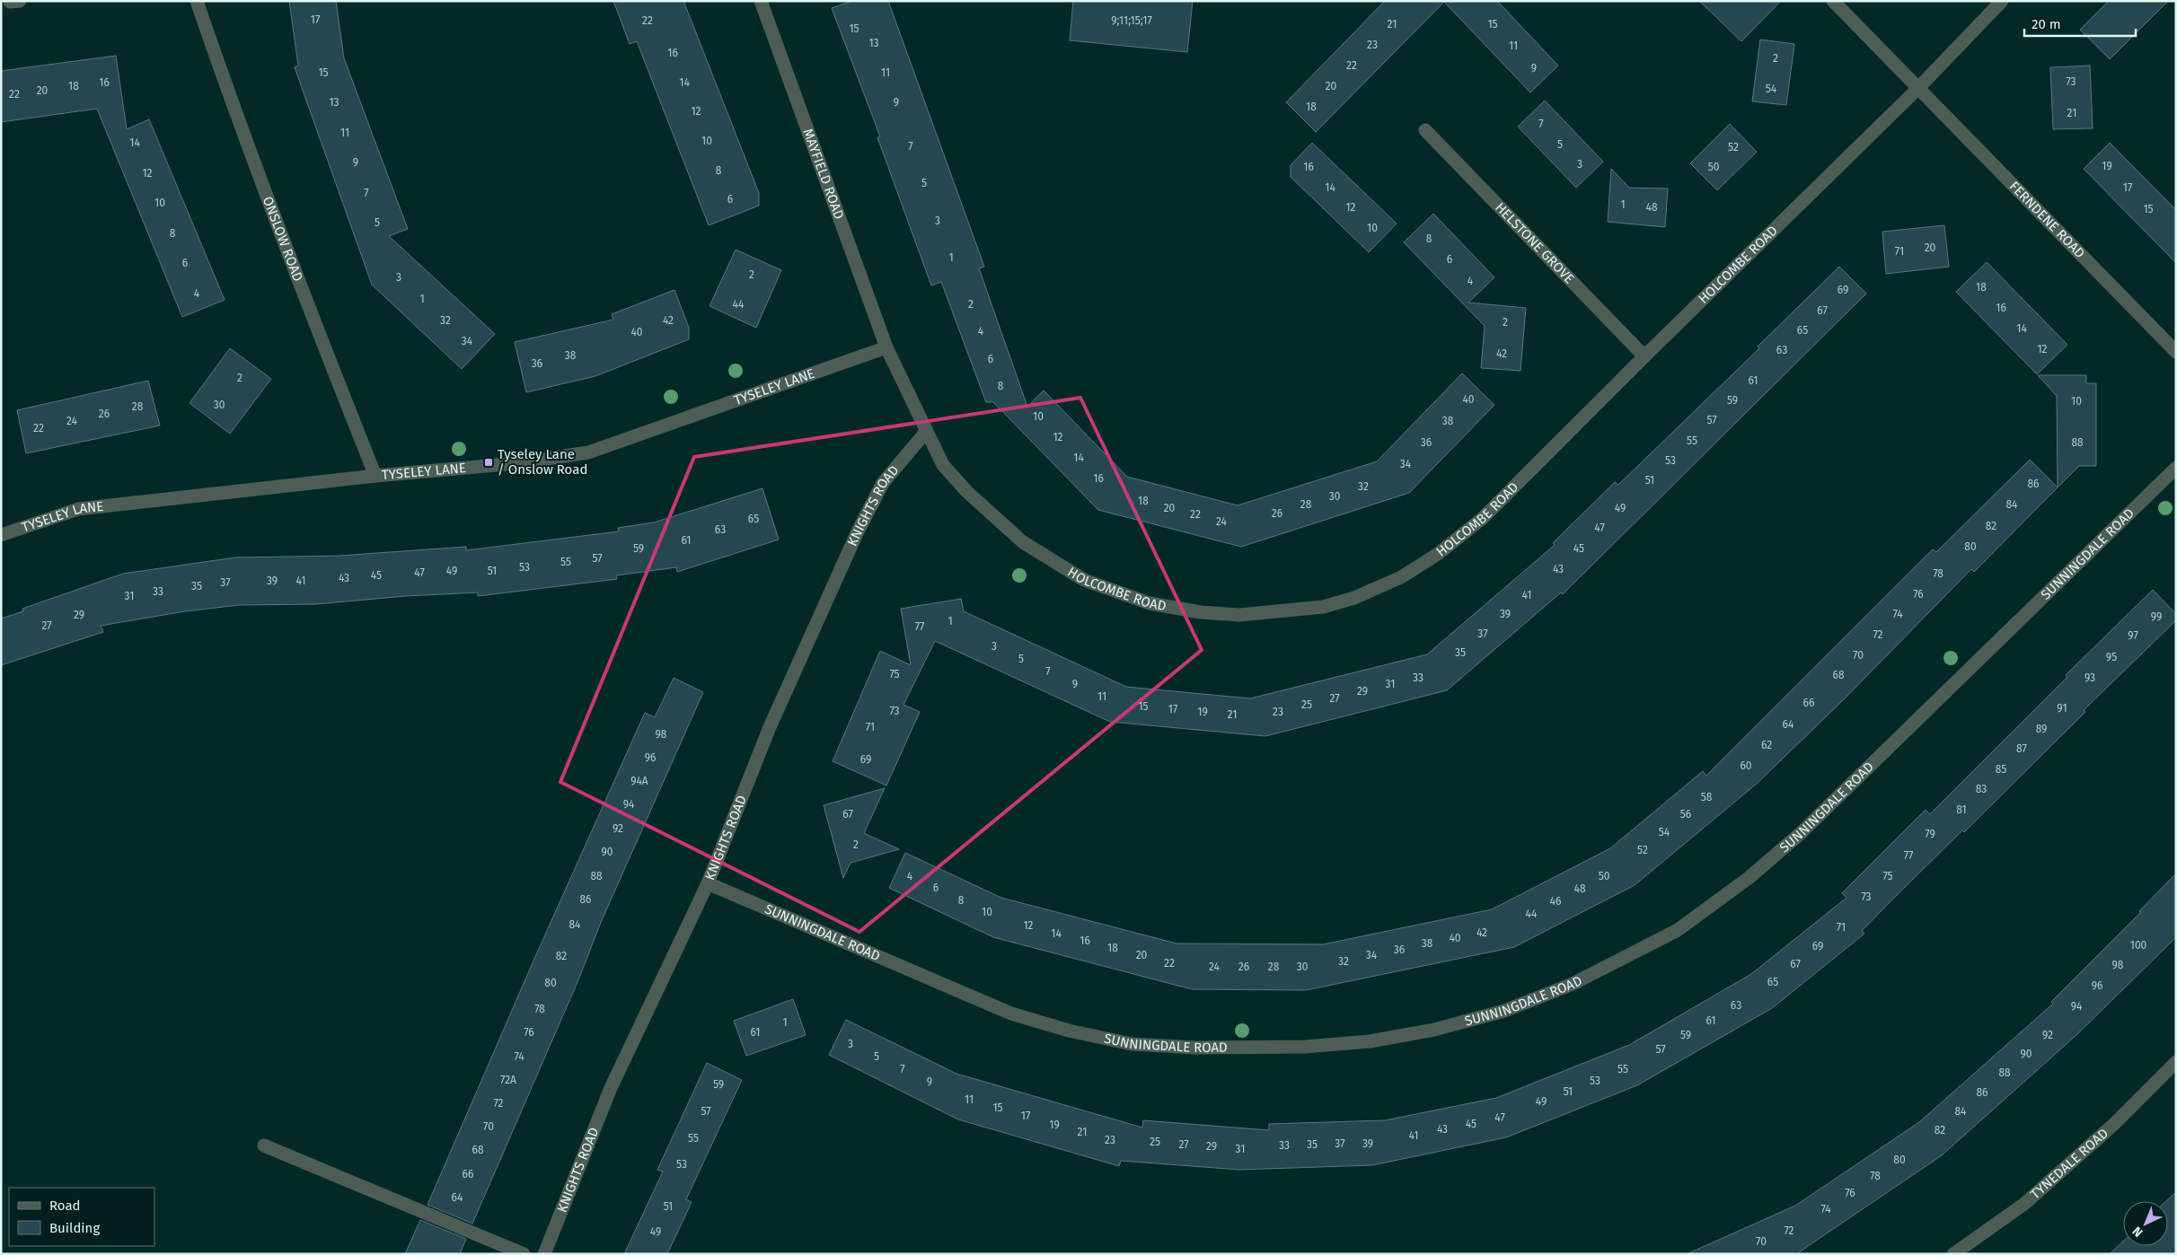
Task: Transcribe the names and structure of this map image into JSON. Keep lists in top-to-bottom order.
{
  "streets": {
    "street": [
      "MAYFIELD ROAD",
      "FERNDENE ROAD",
      "ONSLOW ROAD",
      "HELSTONE GROVE",
      "HOLCOMBE ROAD",
      "TYSELEY LANE",
      "KNIGHTS ROAD",
      "SUNNINGDALE ROAD",
      "TYNEDALE ROAD"
    ]
  },
  "crossings": [
    ["MAYFIELD ROAD", "HOLCOMBE ROAD"],
    ["MAYFIELD ROAD", "TYSELEY LANE"],
    ["FERNDENE ROAD", "HOLCOMBE ROAD"],
    ["ONSLOW ROAD", "TYSELEY LANE"],
    ["HELSTONE GROVE", "HOLCOMBE ROAD"],
    ["HOLCOMBE ROAD", "TYSELEY LANE"],
    ["HOLCOMBE ROAD", "KNIGHTS ROAD"],
    ["KNIGHTS ROAD", "SUNNINGDALE ROAD"]
  ],
  "places": {
    "transit": ["Tyseley Lane / Onslow Road"]
  },
  "house_numbers": [
    "17",
    "22",
    "9;11;15;17",
    "21",
    "15",
    "15",
    "13",
    "23",
    "11",
    "16",
    "2",
    "22",
    "9",
    "15",
    "11",
    "73",
    "16",
    "14",
    "18",
    "20",
    "54",
    "20",
    "22",
    "13",
    "9",
    "18",
    "12",
    "21",
    "7",
    "11",
    "10",
    "14",
    "5",
    "7",
    "52",
    "9",
    "3",
    "19",
    "16",
    "50",
    "8",
    "12",
    "5",
    "14",
    "17",
    "7",
    "6",
    "10",
    "1",
    "12",
    "48",
    "15",
    "3",
    "5",
    "10",
    "8",
    "8",
    "20",
    "71",
    "1",
    "6",
    "6",
    "2",
    "3",
    "4",
    "18",
    "69",
    "4",
    "1",
    "44",
    "2",
    "16",
    "67",
    "32",
    "42",
    "2",
    "14",
    "65",
    "4",
    "40",
    "34",
    "12",
    "63",
    "42",
    "38",
    "6",
    "36",
    "2",
    "61",
    "8",
    "40",
    "59",
    "10",
    "30",
    "28",
    "26",
    "10",
    "57",
    "24",
    "38",
    "22",
    "12",
    "55",
    "36",
    "88",
    "14",
    "53",
    "34",
    "16",
    "51",
    "86",
    "32",
    "30",
    "18",
    "28",
    "84",
    "20",
    "49",
    "26",
    "22",
    "65",
    "24",
    "82",
    "47",
    "63",
    "61",
    "80",
    "59",
    "45",
    "57",
    "55",
    "53",
    "43",
    "49",
    "51",
    "47",
    "78",
    "45",
    "43",
    "39",
    "41",
    "37",
    "35",
    "33",
    "76",
    "41",
    "31",
    "39",
    "74",
    "29",
    "99",
    "1",
    "27",
    "77",
    "37",
    "72",
    "97",
    "3",
    "35",
    "70",
    "95",
    "5",
    "7",
    "75",
    "68",
    "33",
    "93",
    "9",
    "31",
    "29",
    "11",
    "27",
    "66",
    "25",
    "15",
    "91",
    "17",
    "73",
    "19",
    "23",
    "21",
    "64",
    "71",
    "89",
    "98",
    "62",
    "87",
    "96",
    "69",
    "60",
    "85",
    "94A",
    "83",
    "58",
    "94",
    "81",
    "67",
    "56",
    "92",
    "54",
    "79",
    "2",
    "52",
    "90",
    "77",
    "88",
    "4",
    "50",
    "75",
    "6",
    "48",
    "73",
    "86",
    "8",
    "46",
    "10",
    "44",
    "84",
    "12",
    "71",
    "42",
    "14",
    "40",
    "16",
    "38",
    "100",
    "69",
    "18",
    "36",
    "20",
    "34",
    "82",
    "32",
    "22",
    "67",
    "98",
    "24",
    "26",
    "28",
    "30",
    "65",
    "80",
    "96",
    "63",
    "94",
    "78",
    "61",
    "1",
    "76",
    "61",
    "59",
    "92",
    "3",
    "57",
    "90",
    "74",
    "5",
    "7",
    "55",
    "88",
    "72A",
    "53",
    "9",
    "59",
    "51",
    "86",
    "11",
    "49",
    "72",
    "15",
    "57",
    "84",
    "17",
    "47",
    "45",
    "19",
    "70",
    "43",
    "82",
    "21",
    "41",
    "55",
    "23",
    "25",
    "37",
    "39",
    "27",
    "35",
    "33",
    "29",
    "31",
    "68",
    "80",
    "53",
    "66",
    "78",
    "76",
    "64",
    "51",
    "74",
    "72",
    "49",
    "70"
  ],
  "legend": ["Road", "Building"],
  "scale_bar": "20 m",
  "north": "bottom left"
}
